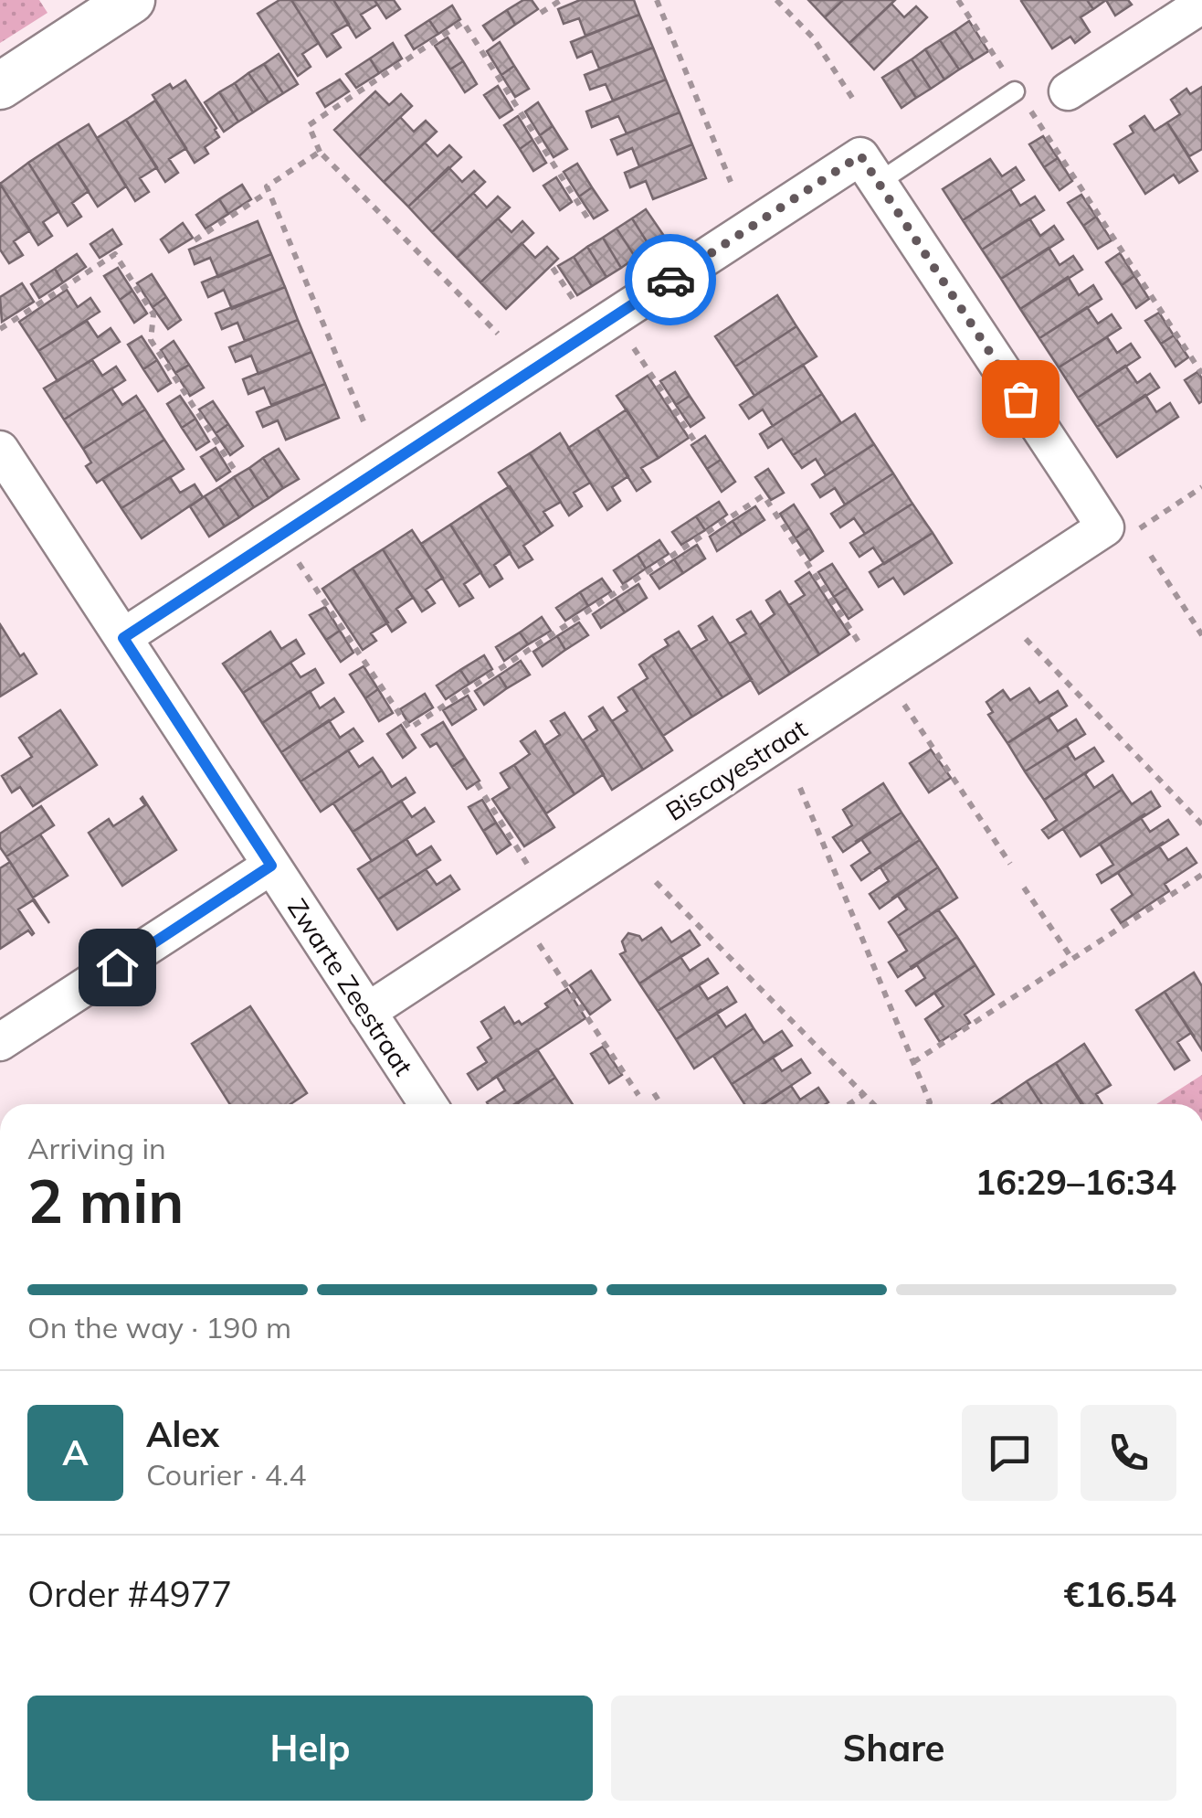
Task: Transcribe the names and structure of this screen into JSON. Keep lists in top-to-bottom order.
{
  "streets": {
    "street": ["Biscayestraat", "Zwarte Zeestraat"]
  },
  "crossings": [
    ["Biscayestraat", "Zwarte Zeestraat"]
  ],
  "page": {
    "heading": ["2 min", "Arriving in", "16:29–16:34"],
    "panel": [
      "Alex",
      "Courier · 4.4",
      "Order #4977",
      "€16.54"
    ],
    "bar": "On the way · 190 m",
    "round": "A",
    "buttons": ["Help", "Share"]
  }
}
